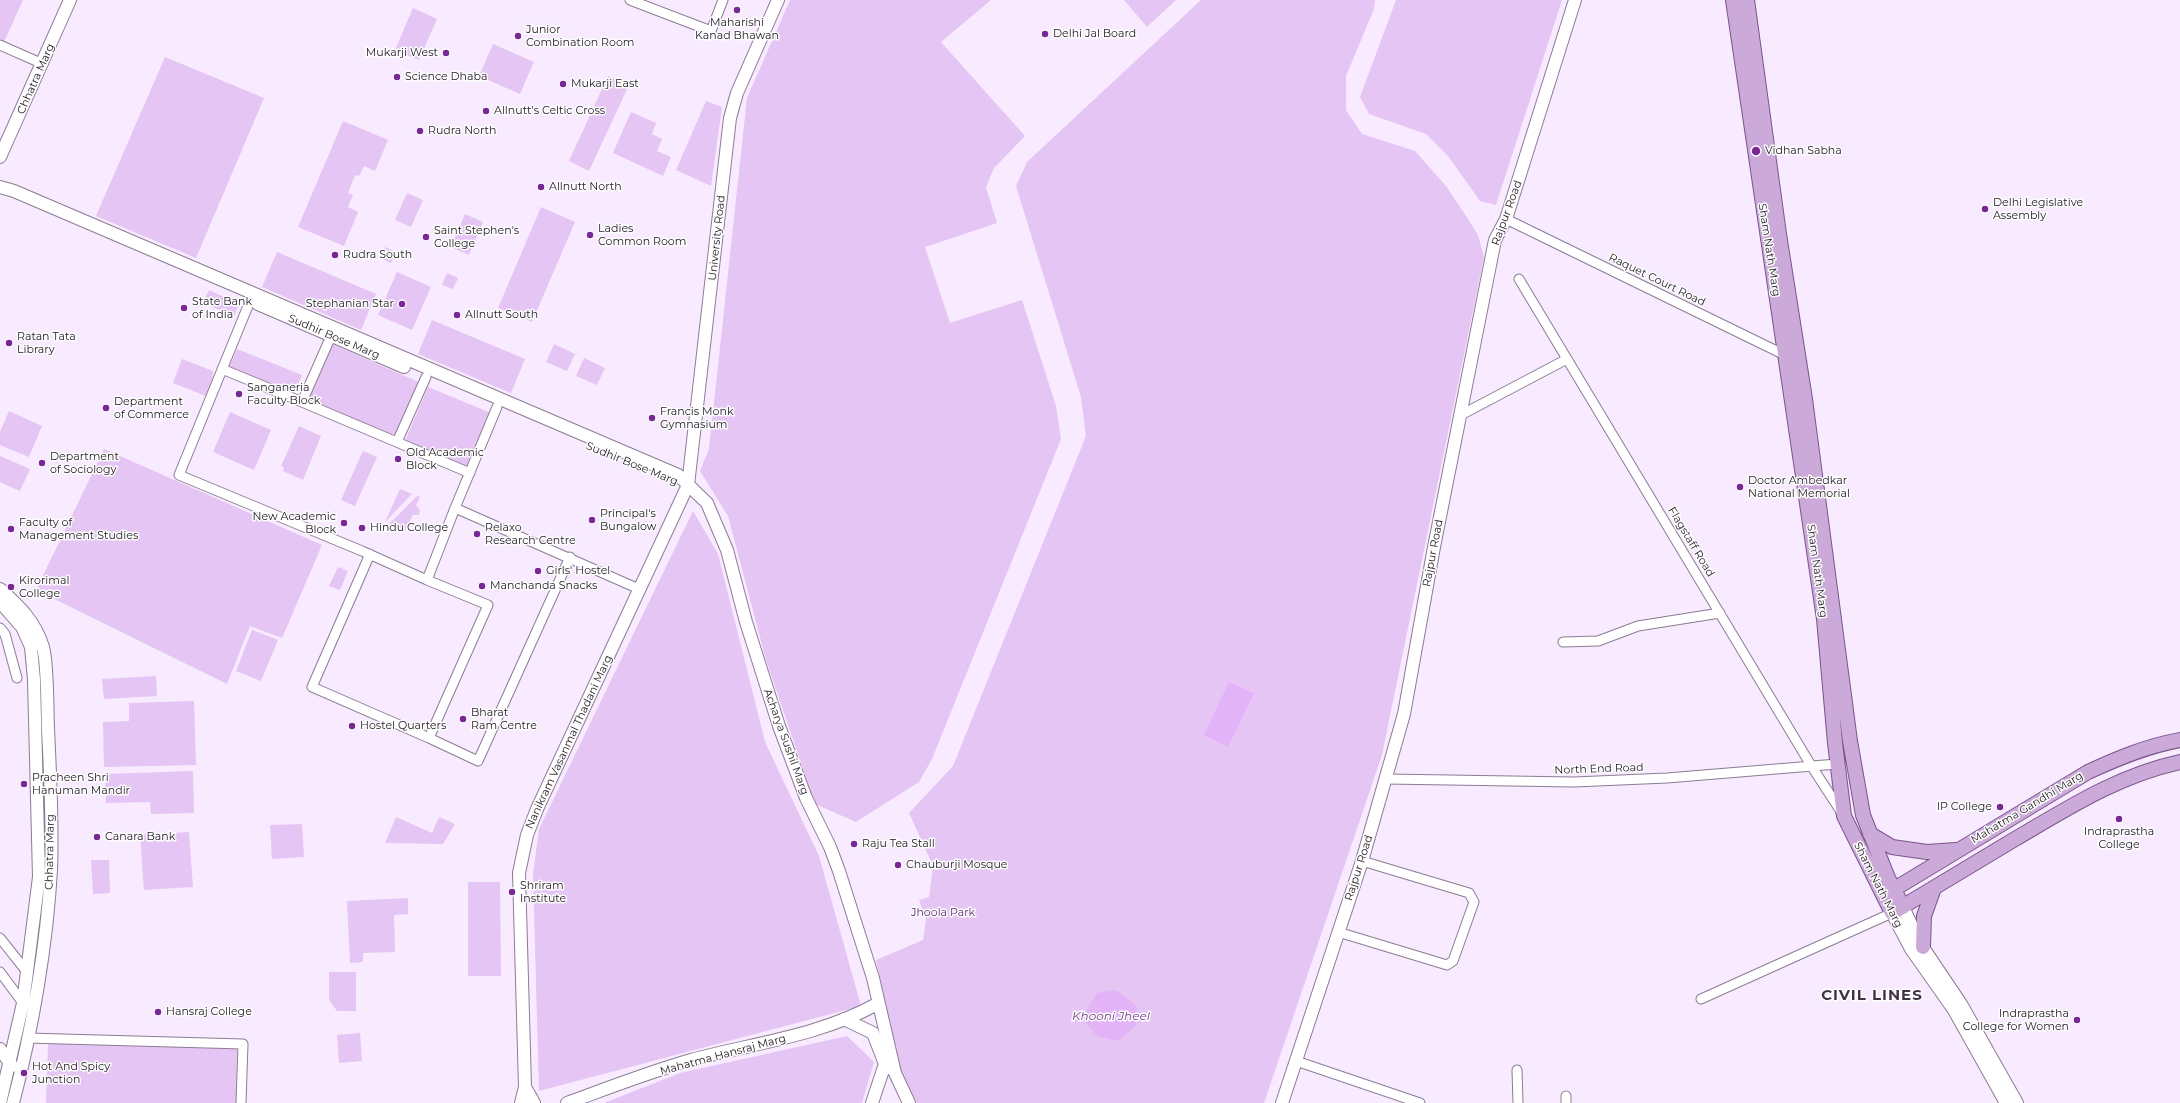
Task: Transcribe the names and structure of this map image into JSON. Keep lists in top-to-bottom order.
{
  "streets": {
    "main road": ["Sham Nath Marg", "Mahatma Gandhi Marg"],
    "street": [
      "Chhatra Marg",
      "Rajpur Road",
      "University Road",
      "Raquet Court Road",
      "Sudhir Bose Marg",
      "Flagstaff Road",
      "Nanikram Vasanmal Thadani Marg",
      "Acharya Sushil Marg",
      "North End Road",
      "Mahatma Hansraj Marg"
    ]
  },
  "crossings": [
    ["Rajpur Road", "Raquet Court Road"],
    ["Rajpur Road", "North End Road"],
    ["University Road", "Sudhir Bose Marg"],
    ["University Road", "Nanikram Vasanmal Thadani Marg"],
    ["University Road", "Acharya Sushil Marg"],
    ["Sham Nath Marg", "Raquet Court Road"],
    ["Sham Nath Marg", "Flagstaff Road"],
    ["Sham Nath Marg", "North End Road"],
    ["Sham Nath Marg", "Mahatma Gandhi Marg"],
    ["Sudhir Bose Marg", "Nanikram Vasanmal Thadani Marg"],
    ["Sudhir Bose Marg", "Acharya Sushil Marg"],
    ["Flagstaff Road", "North End Road"],
    ["Nanikram Vasanmal Thadani Marg", "Acharya Sushil Marg"],
    ["Acharya Sushil Marg", "Mahatma Hansraj Marg"]
  ],
  "districts": ["CIVIL LINES"],
  "water": ["Khooni Jheel"],
  "parks": ["Jhoola Park"],
  "places": [
    "Maharishi Kanad Bhawan",
    "Delhi Jal Board",
    "Junior Combination Room",
    "Mukarji West",
    "Science Dhaba",
    "Mukarji East",
    "Allnutt's Celtic Cross",
    "Rudra North",
    "Vidhan Sabha",
    "Allnutt North",
    "Delhi Legislative Assembly",
    "Ladies Common Room",
    "Saint Stephen's College",
    "Rudra South",
    "Stephanian Star",
    "State Bank of India",
    "Allnutt South",
    "Ratan Tata Library",
    "Sanganeria Faculty Block",
    "Department of Commerce",
    "Francis Monk Gymnasium",
    "Old Academic Block",
    "Department of Sociology",
    "Doctor Ambedkar National Memorial",
    "Principal's Bungalow",
    "New Academic Block",
    "Hindu College",
    "Faculty of Management Studies",
    "Relaxo Research Centre",
    "Girls' Hostel",
    "Manchanda Snacks",
    "Kirorimal College",
    "Bharat Ram Centre",
    "Hostel Quarters",
    "Pracheen Shri Hanuman Mandir",
    "IP College",
    "Indraprastha College",
    "Canara Bank",
    "Raju Tea Stall",
    "Chauburji Mosque",
    "Shriram Institute",
    "Hansraj College",
    "Indraprastha College for Women",
    "Hot And Spicy Junction"
  ]
}
